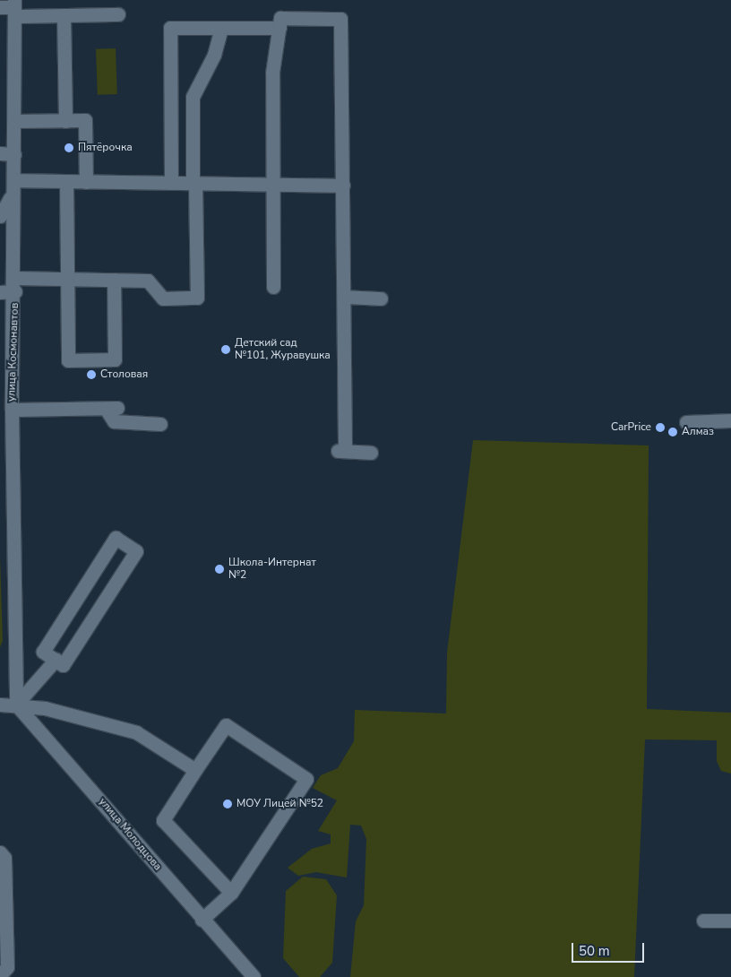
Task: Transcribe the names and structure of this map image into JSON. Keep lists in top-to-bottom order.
{
  "streets": {
    "street": ["улица Космонавтов", "улица Молодцова"]
  },
  "crossings": [
    ["улица Космонавтов", "улица Молодцова"]
  ],
  "places": [
    "Пятёрочка",
    "Детский сад №101, Журавушка",
    "Столовая",
    "CarPrice",
    "Алмаз",
    "Школа-Интернат №2",
    "МОУ Лицей №52"
  ],
  "scale_bar": "50 m"
}
